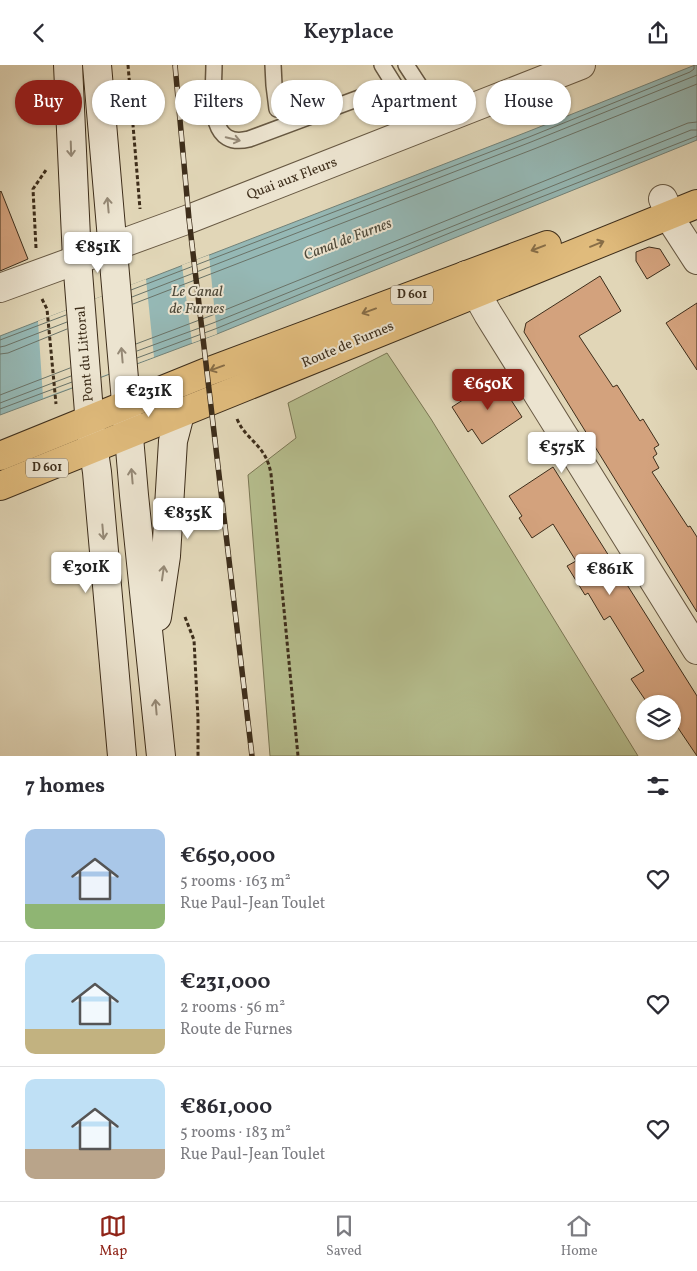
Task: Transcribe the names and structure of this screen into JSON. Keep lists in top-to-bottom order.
{
  "streets": {
    "main road": [
      "Quai aux Fleurs",
      "D 601",
      "Route de Furnes",
      "Pont du Littoral"
    ]
  },
  "crossings": [
    ["Quai aux Fleurs", "Pont du Littoral"],
    ["Route de Furnes", "Pont du Littoral"]
  ],
  "water": ["Canal de Furnes", "Le Canal de Furnes"],
  "page": {
    "header": "Keyplace",
    "chip": [
      "Buy",
      "Rent",
      "Filters",
      "New",
      "Apartment",
      "House"
    ],
    "price": [
      "€851K",
      "€650K",
      "€231K",
      "€575K",
      "€835K",
      "€301K",
      "€861K"
    ],
    "heading": "7 homes",
    "list": [
      {
        "name": "€650,000",
        "note": "5 rooms · 163 m² · Rue Paul-Jean Toulet"
      },
      {
        "name": "€231,000",
        "note": "2 rooms · 56 m² · Route de Furnes"
      },
      {
        "name": "€861,000",
        "note": "5 rooms · 183 m² · Rue Paul-Jean Toulet"
      }
    ],
    "tabs": ["Map", "Saved", "Home"]
  }
}
